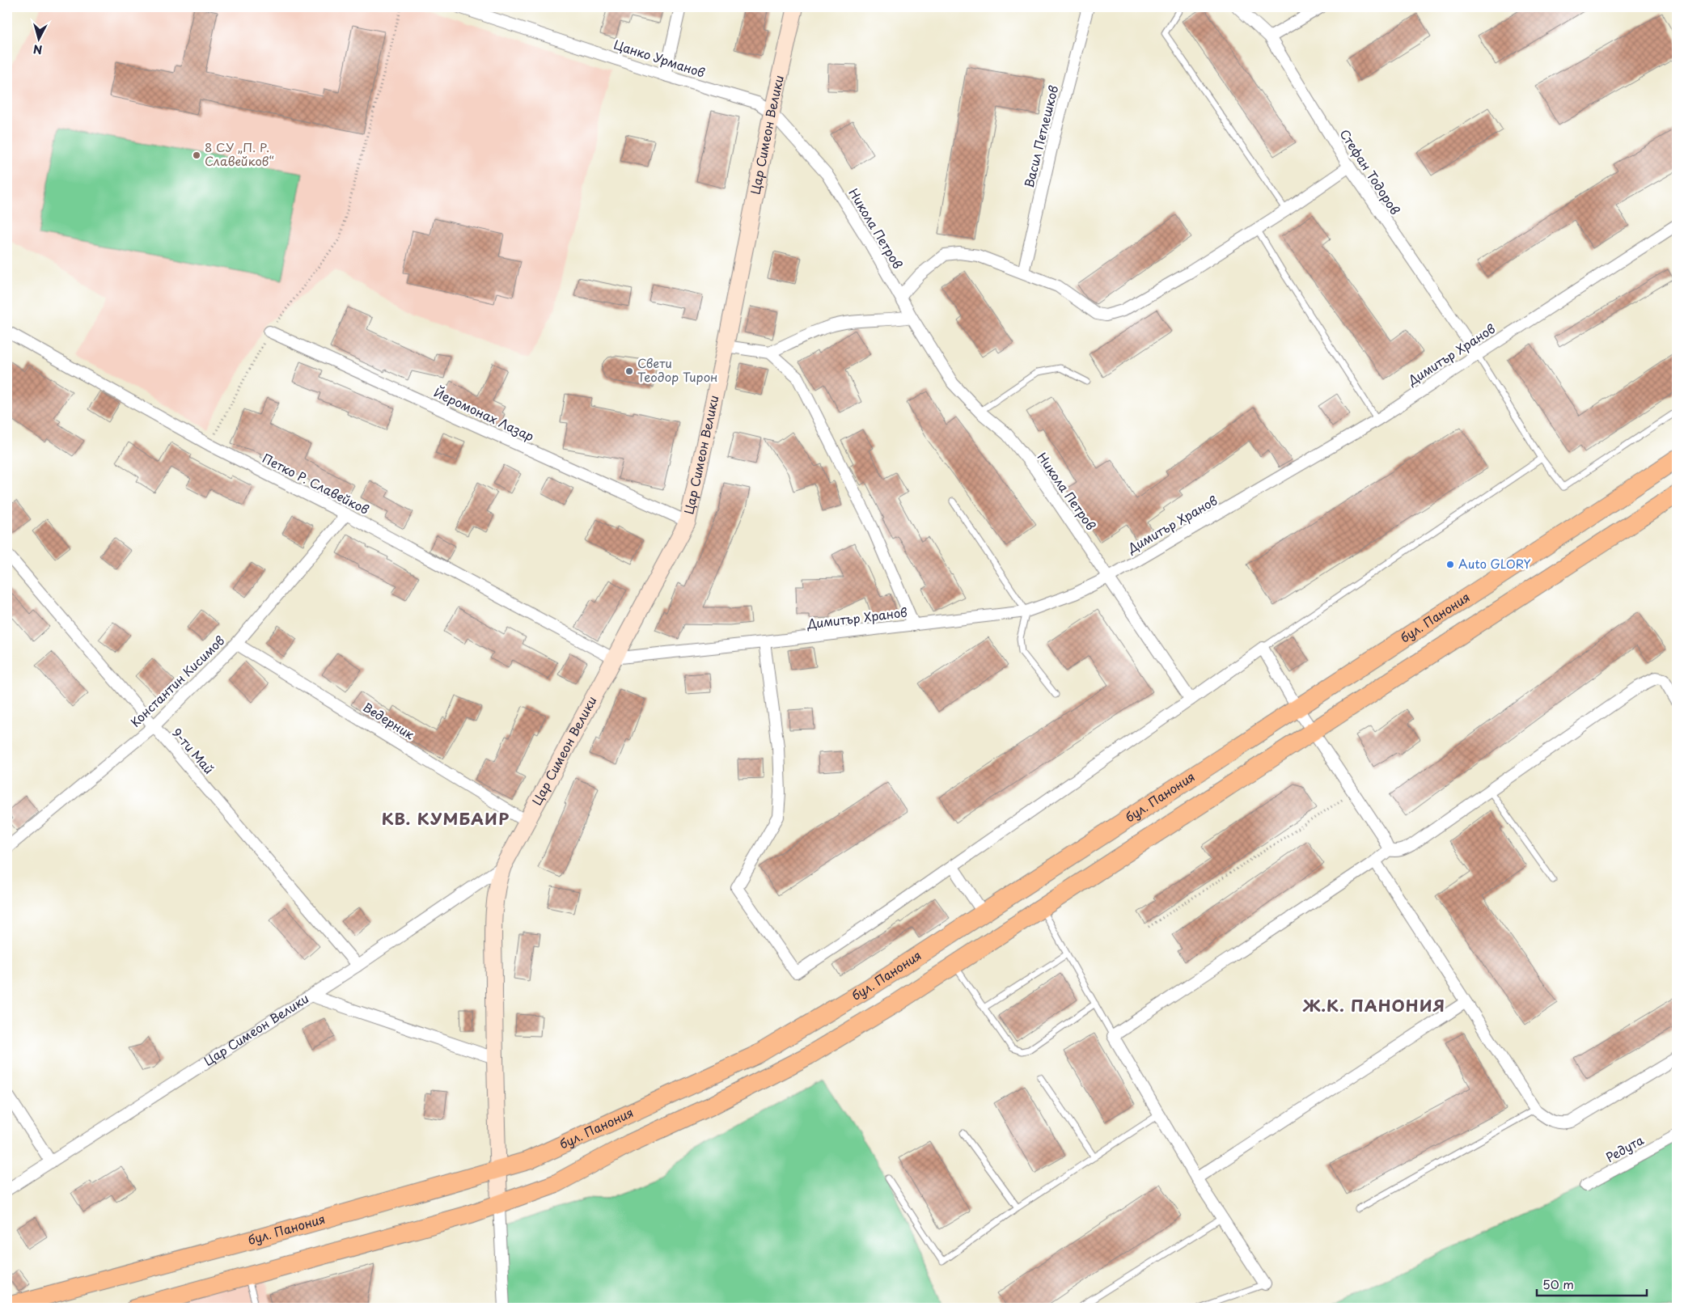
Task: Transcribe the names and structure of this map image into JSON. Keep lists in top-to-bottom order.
{
  "streets": {
    "main road": ["Цар Симеон Велики", "бул. Панония"],
    "street": [
      "Цанко Урманов",
      "Васил Петлешков",
      "Стефан Тодоров",
      "Никола Петров",
      "Димитър Хранов",
      "Йеромонах Лазар",
      "Петко Р. Славейков",
      "Константин Кисимов",
      "Ведерник",
      "9-ти Май",
      "Редута"
    ]
  },
  "crossings": [
    ["Цанко Урманов", "Цар Симеон Велики"],
    ["Цанко Урманов", "Никола Петров"],
    ["Цар Симеон Велики", "Димитър Хранов"],
    ["Цар Симеон Велики", "Йеромонах Лазар"],
    ["Цар Симеон Велики", "Петко Р. Славейков"],
    ["Цар Симеон Велики", "бул. Панония"],
    ["Цар Симеон Велики", "Ведерник"],
    ["Цар Симеон Велики", "9-ти Май"],
    ["Стефан Тодоров", "Димитър Хранов"],
    ["Никола Петров", "Димитър Хранов"],
    ["Димитър Хранов", "Петко Р. Славейков"],
    ["Петко Р. Славейков", "Константин Кисимов"],
    ["Константин Кисимов", "Ведерник"],
    ["Константин Кисимов", "9-ти Май"]
  ],
  "districts": ["КВ. КУМБАИР", "Ж.К. ПАНОНИЯ"],
  "places": ["8 СУ „П. Р. Славейков“", "Свети Теодор Тирон", "Auto GLORY"],
  "scale_bar": "50 m",
  "north": "bottom"
}
